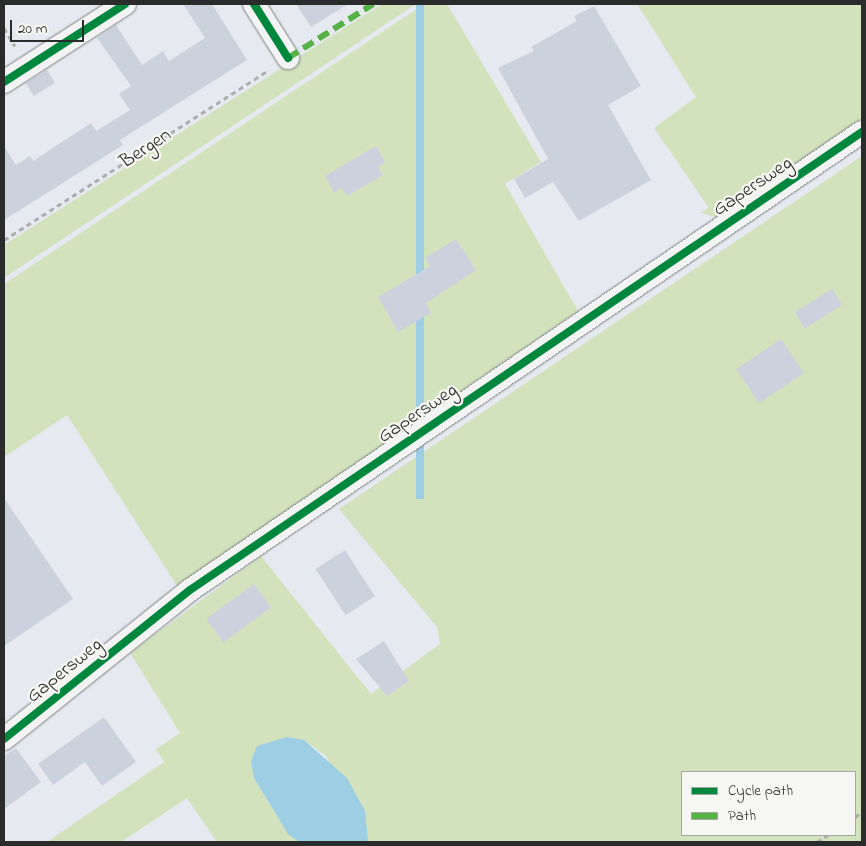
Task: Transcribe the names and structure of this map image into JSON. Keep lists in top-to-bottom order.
{
  "streets": {
    "street": ["Gapersweg"],
    "path": ["Bergen"]
  },
  "legend": ["Cycle path", "Path"],
  "scale_bar": "20 m"
}
